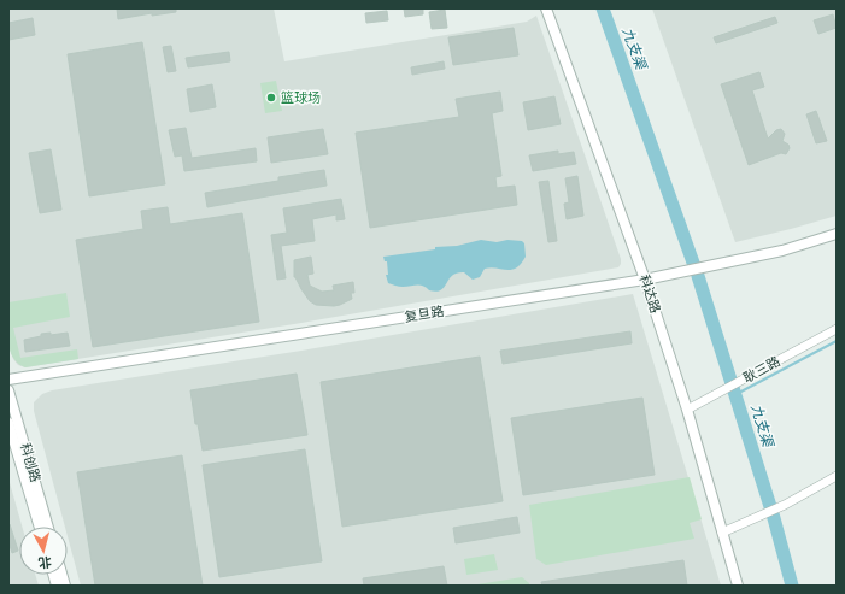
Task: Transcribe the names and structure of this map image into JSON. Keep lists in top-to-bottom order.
{
  "streets": {
    "street": [
      "科达路",
      "复旦路",
      "耿三路",
      "科创路"
    ]
  },
  "crossings": [
    ["科达路", "复旦路"],
    ["科达路", "耿三路"]
  ],
  "water": ["九支渠"],
  "places": ["篮球场"],
  "north": "bottom"
}
